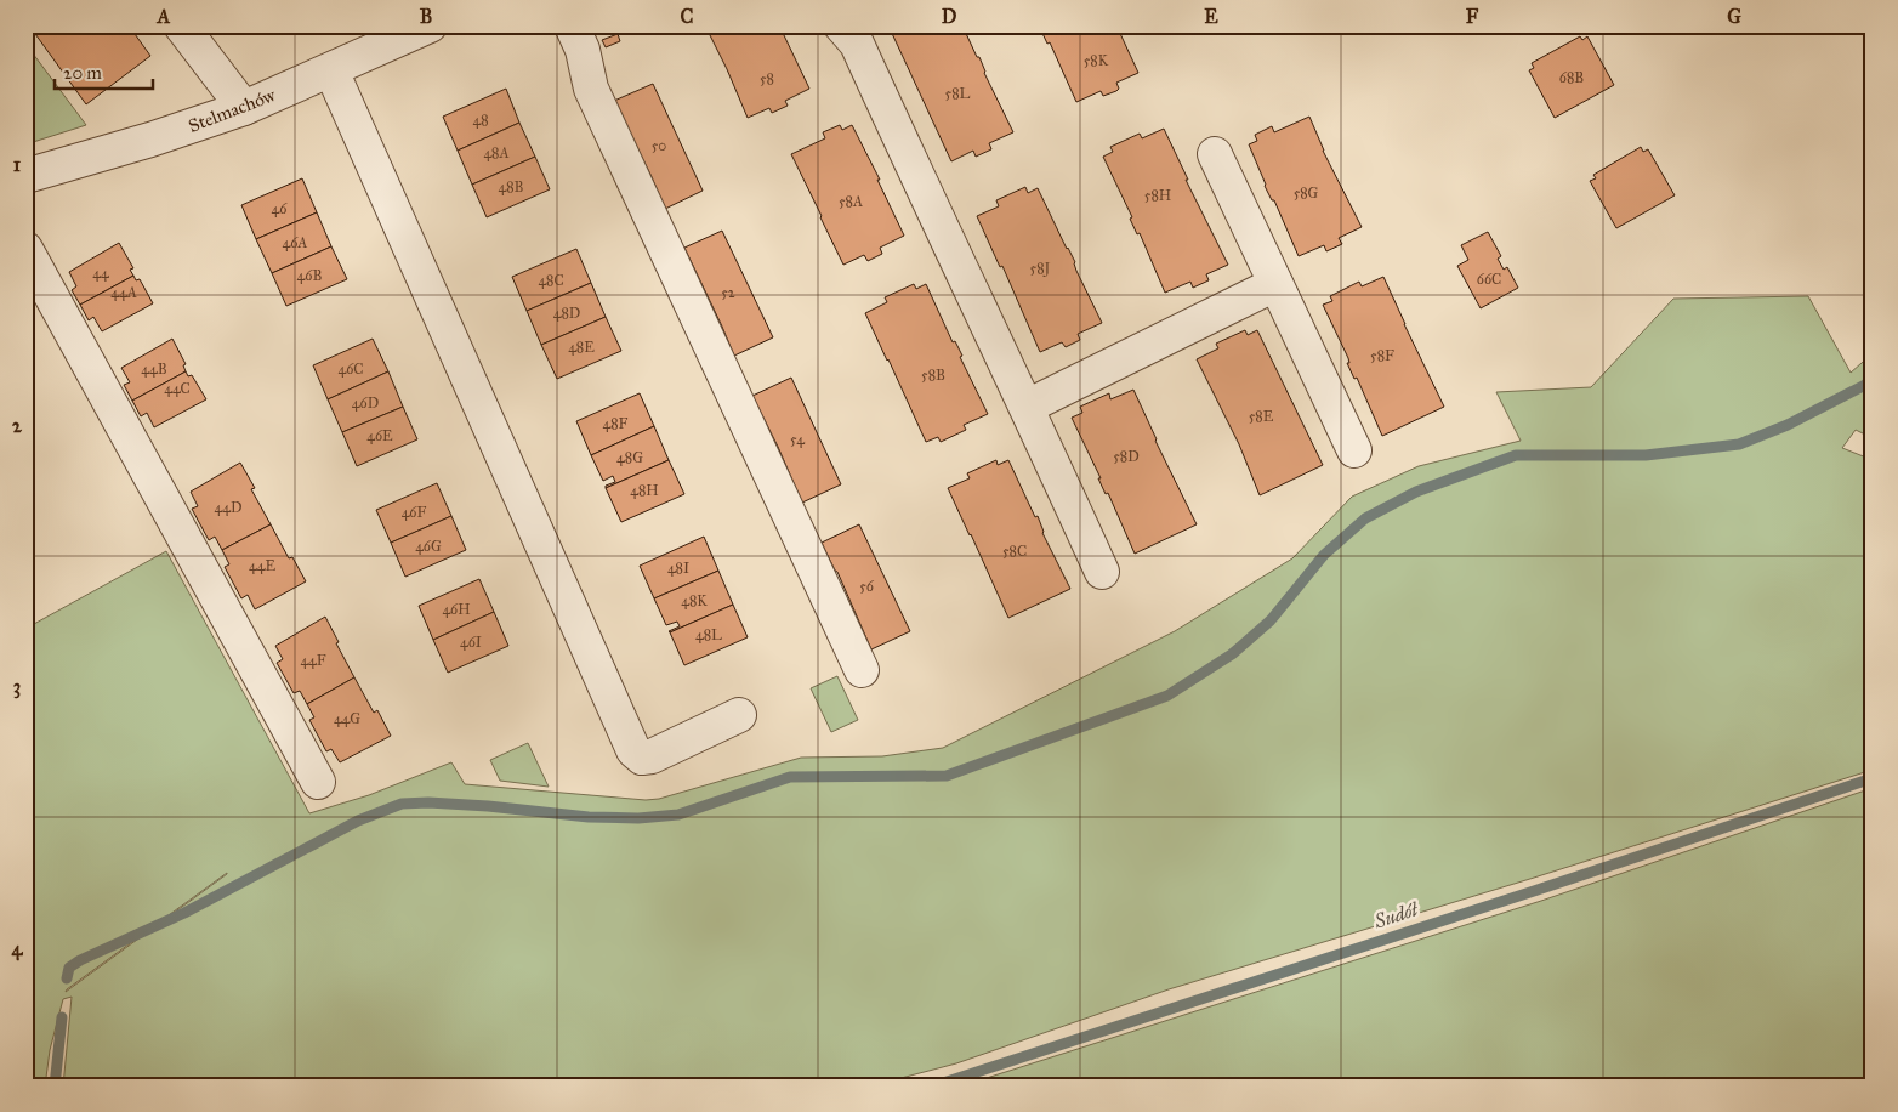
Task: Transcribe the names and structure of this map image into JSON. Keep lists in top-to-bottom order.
{
  "streets": {
    "street": ["Stelmachów"]
  },
  "water": ["Sudół"],
  "house_numbers": [
    "58K",
    "68B",
    "58",
    "58L",
    "48",
    "50",
    "48A",
    "48B",
    "58G",
    "58H",
    "58A",
    "46",
    "46A",
    "58J",
    "44",
    "46B",
    "66C",
    "48C",
    "44A",
    "52",
    "48D",
    "48E",
    "58F",
    "44B",
    "46C",
    "58B",
    "44C",
    "46D",
    "58E",
    "48F",
    "46E",
    "54",
    "58D",
    "48G",
    "48H",
    "44D",
    "46F",
    "46G",
    "58C",
    "44E",
    "48I",
    "56",
    "48K",
    "46H",
    "48L",
    "46I",
    "44F",
    "44G"
  ],
  "scale_bar": "20 m",
  "grid": {
    "columns": [
      "A",
      "B",
      "C",
      "D",
      "E",
      "F",
      "G"
    ],
    "rows": [
      "1",
      "2",
      "3",
      "4"
    ]
  }
}
